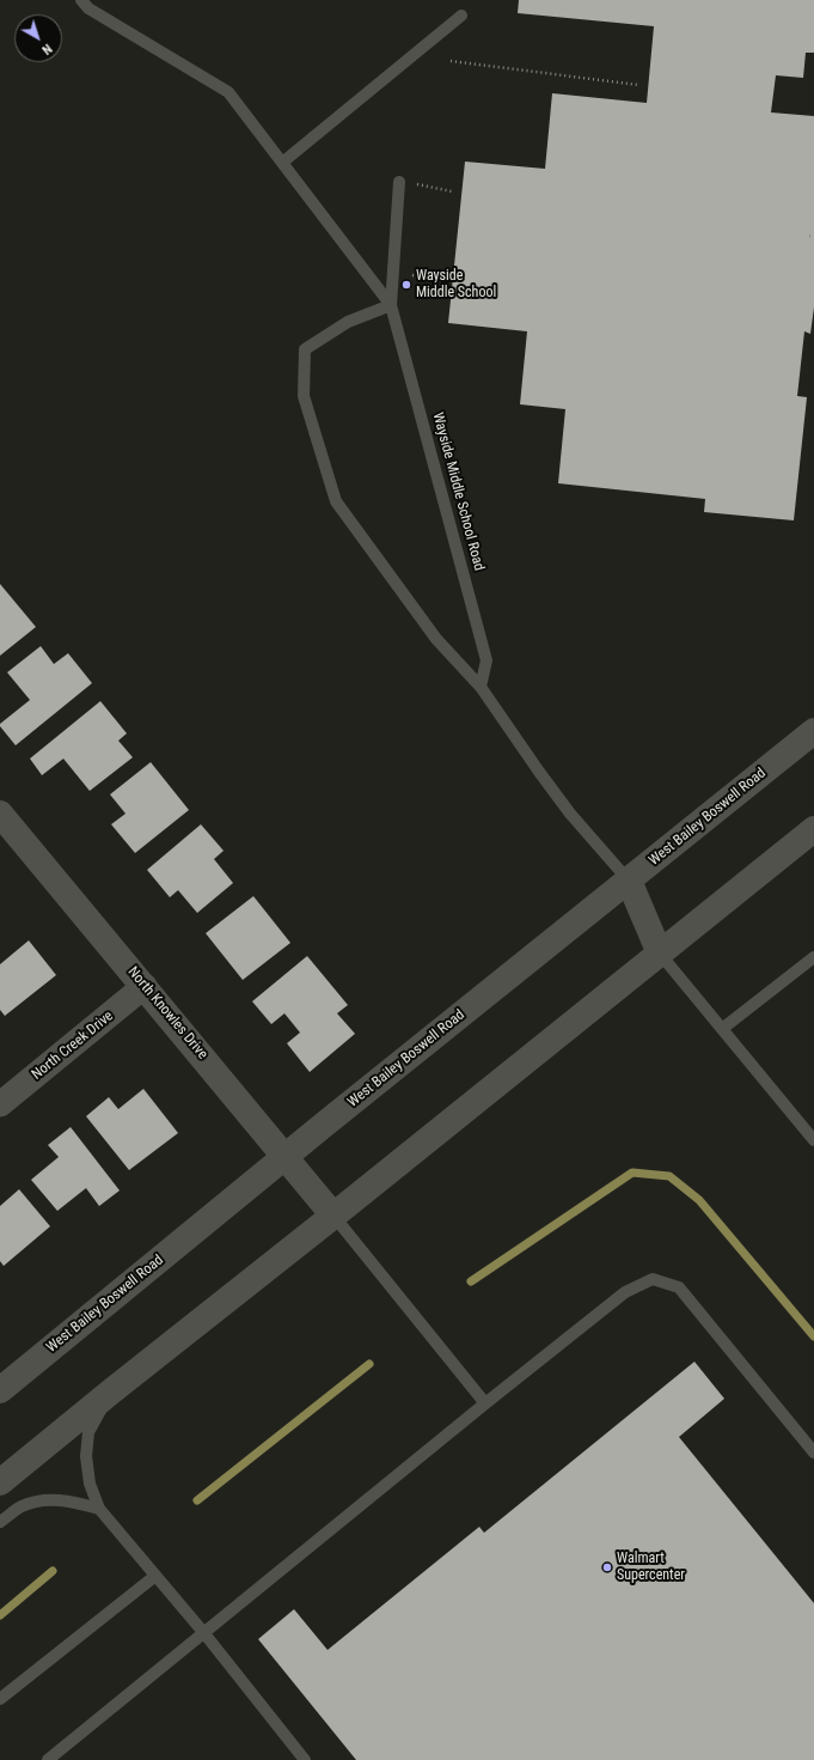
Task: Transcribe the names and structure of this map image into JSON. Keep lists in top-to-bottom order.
{
  "streets": {
    "main road": ["West Bailey Boswell Road", "North Knowles Drive"],
    "street": ["North Creek Drive"],
    "lane": ["Wayside Middle School Road"]
  },
  "crossings": [
    ["West Bailey Boswell Road", "North Knowles Drive"],
    ["North Knowles Drive", "North Creek Drive"]
  ],
  "places": ["Wayside Middle School", "Walmart Supercenter"],
  "north": "bottom right"
}
